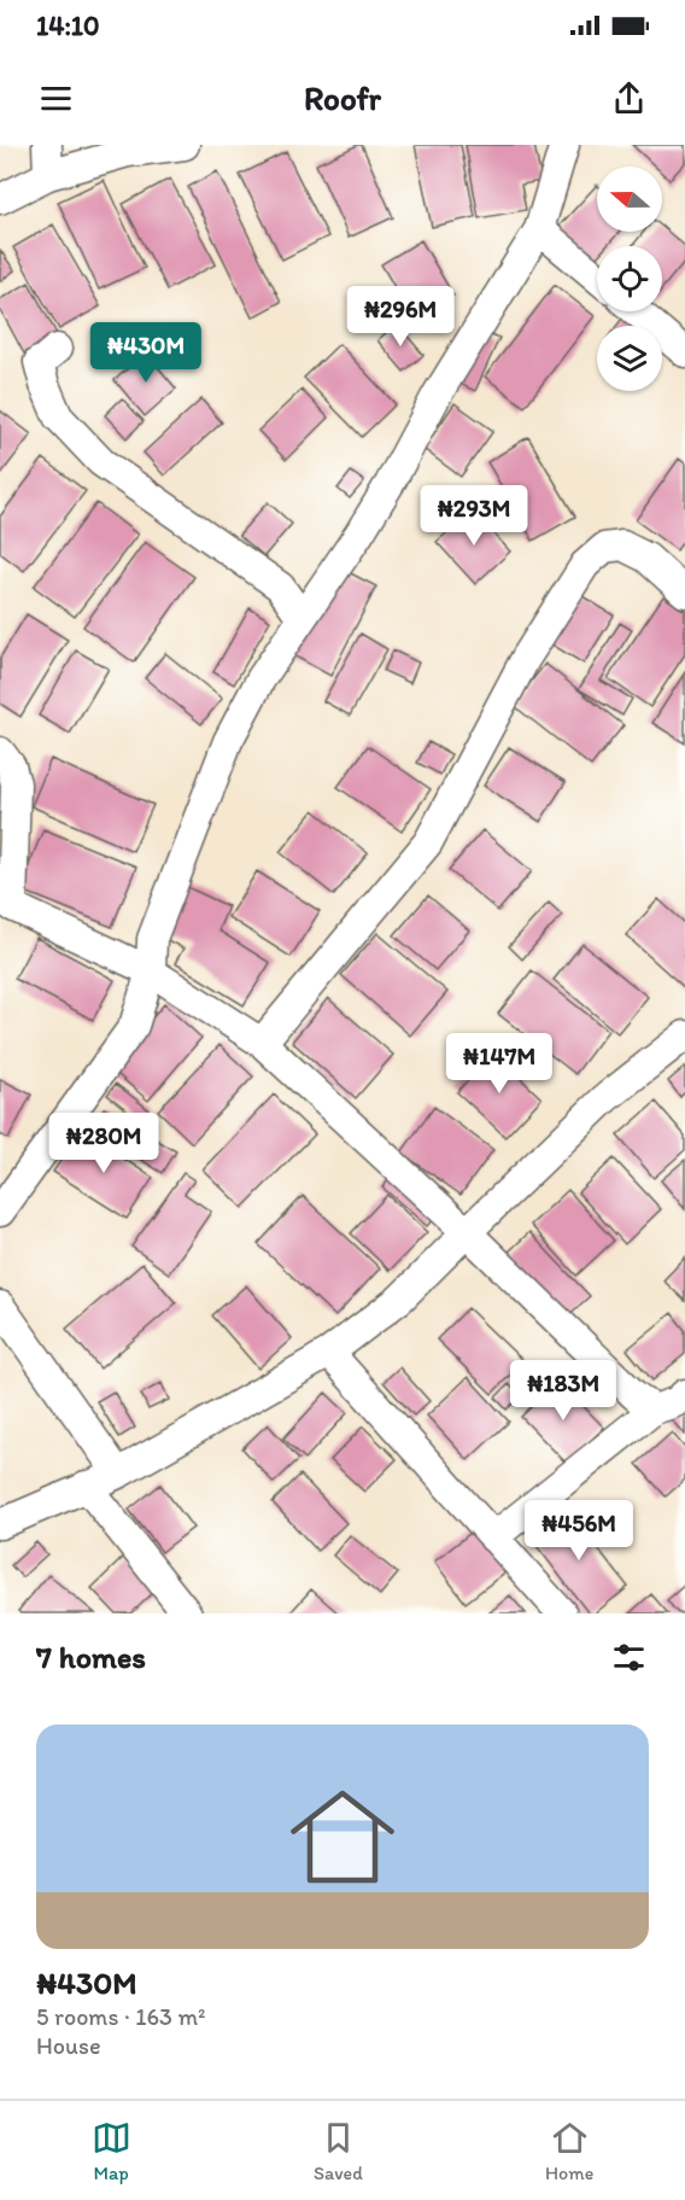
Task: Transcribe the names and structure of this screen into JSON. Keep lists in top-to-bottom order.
{
  "north": "left",
  "page": {
    "status": "14:10",
    "header": "Roofr",
    "price": [
      "₦296M",
      "₦430M",
      "₦293M",
      "₦147M",
      "₦280M",
      "₦183M",
      "₦456M"
    ],
    "heading": "7 homes",
    "list": [
      {
        "name": "₦430M",
        "note": "5 rooms · 163 m² · House"
      }
    ],
    "tabs": ["Map", "Saved", "Home"]
  }
}
